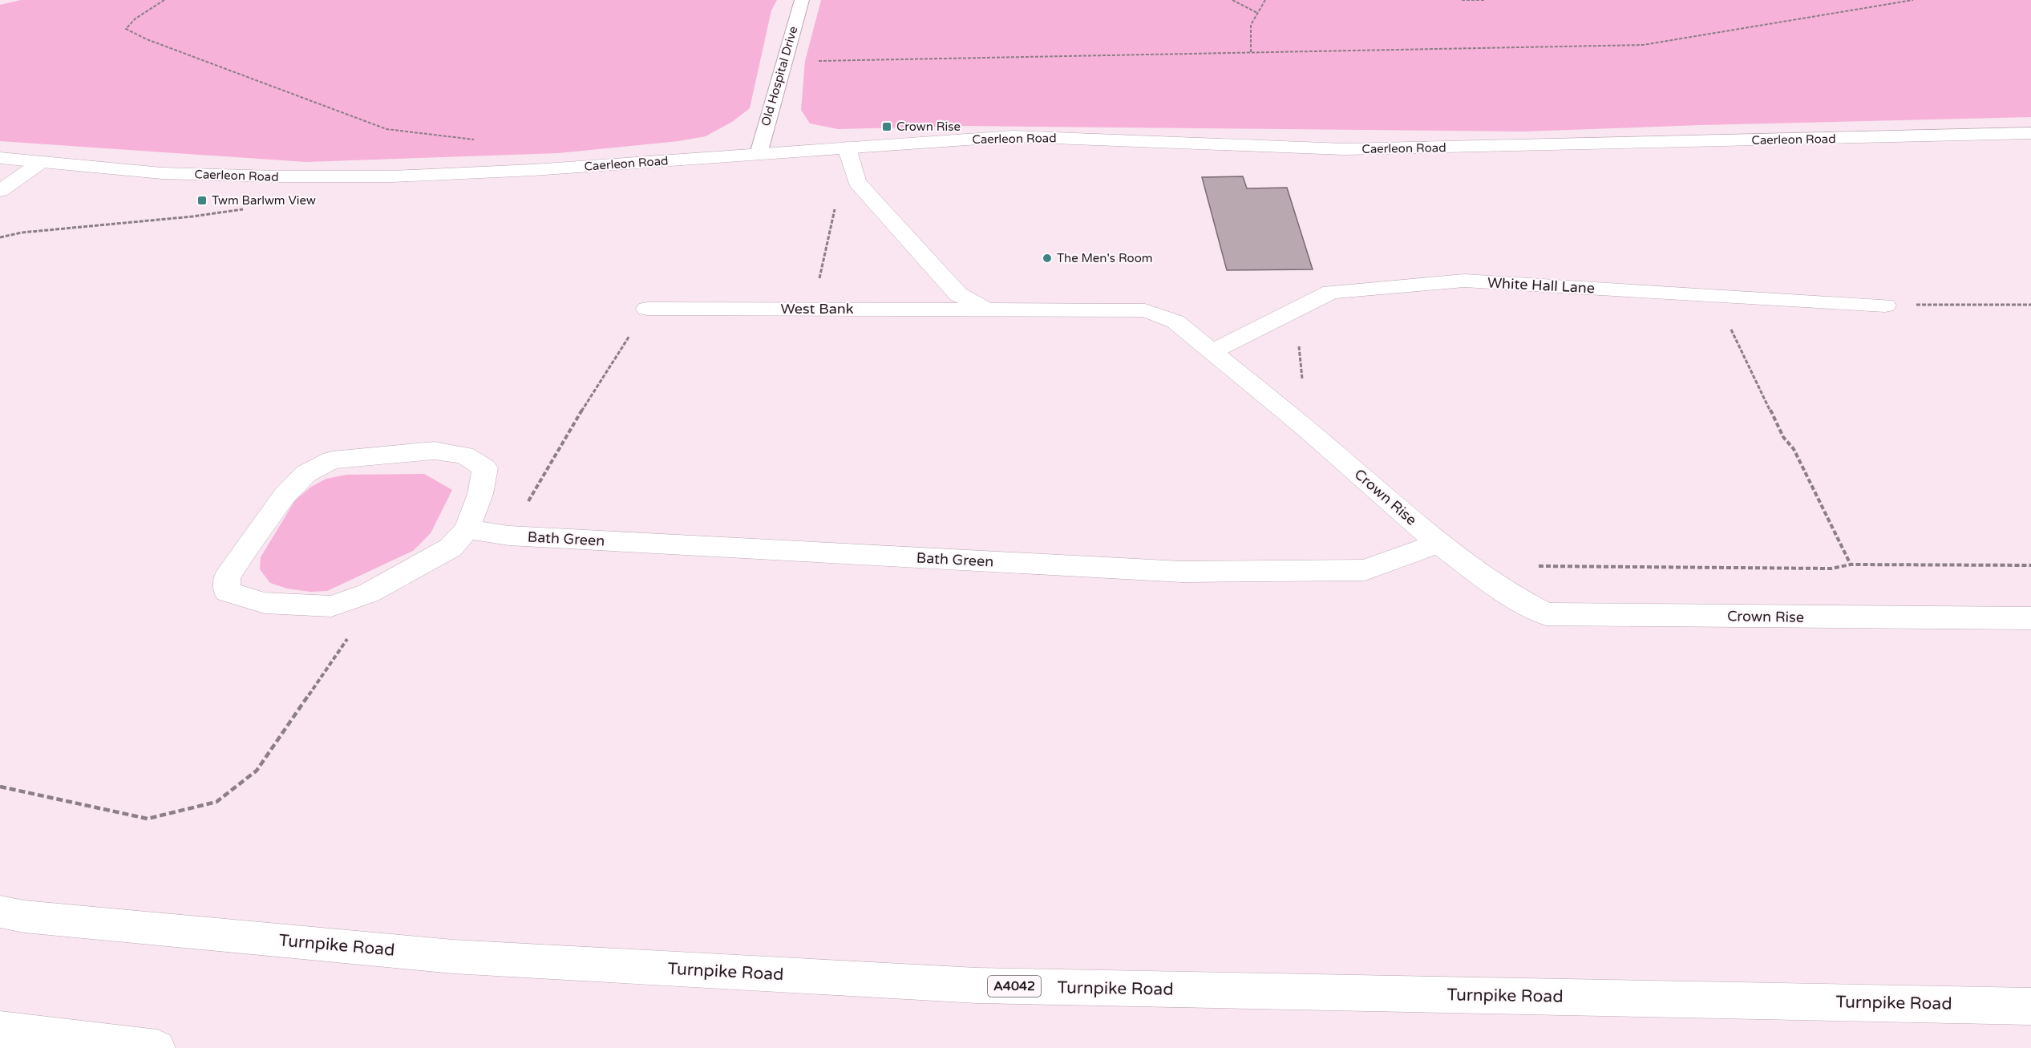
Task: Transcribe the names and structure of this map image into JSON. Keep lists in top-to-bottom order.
{
  "streets": {
    "main road": [
      "Caerleon Road",
      "White Hall Lane",
      "West Bank",
      "Crown Rise",
      "Bath Green",
      "Turnpike Road",
      "A4042"
    ],
    "lane": ["Old Hospital Drive"]
  },
  "crossings": [
    ["Old Hospital Drive", "Caerleon Road"],
    ["Caerleon Road", "Crown Rise"],
    ["White Hall Lane", "Crown Rise"],
    ["West Bank", "Crown Rise"],
    ["Crown Rise", "Bath Green"]
  ],
  "places": {
    "transit": ["Crown Rise", "Twm Barlwm View"],
    "other": ["The Men's Room"]
  }
}
